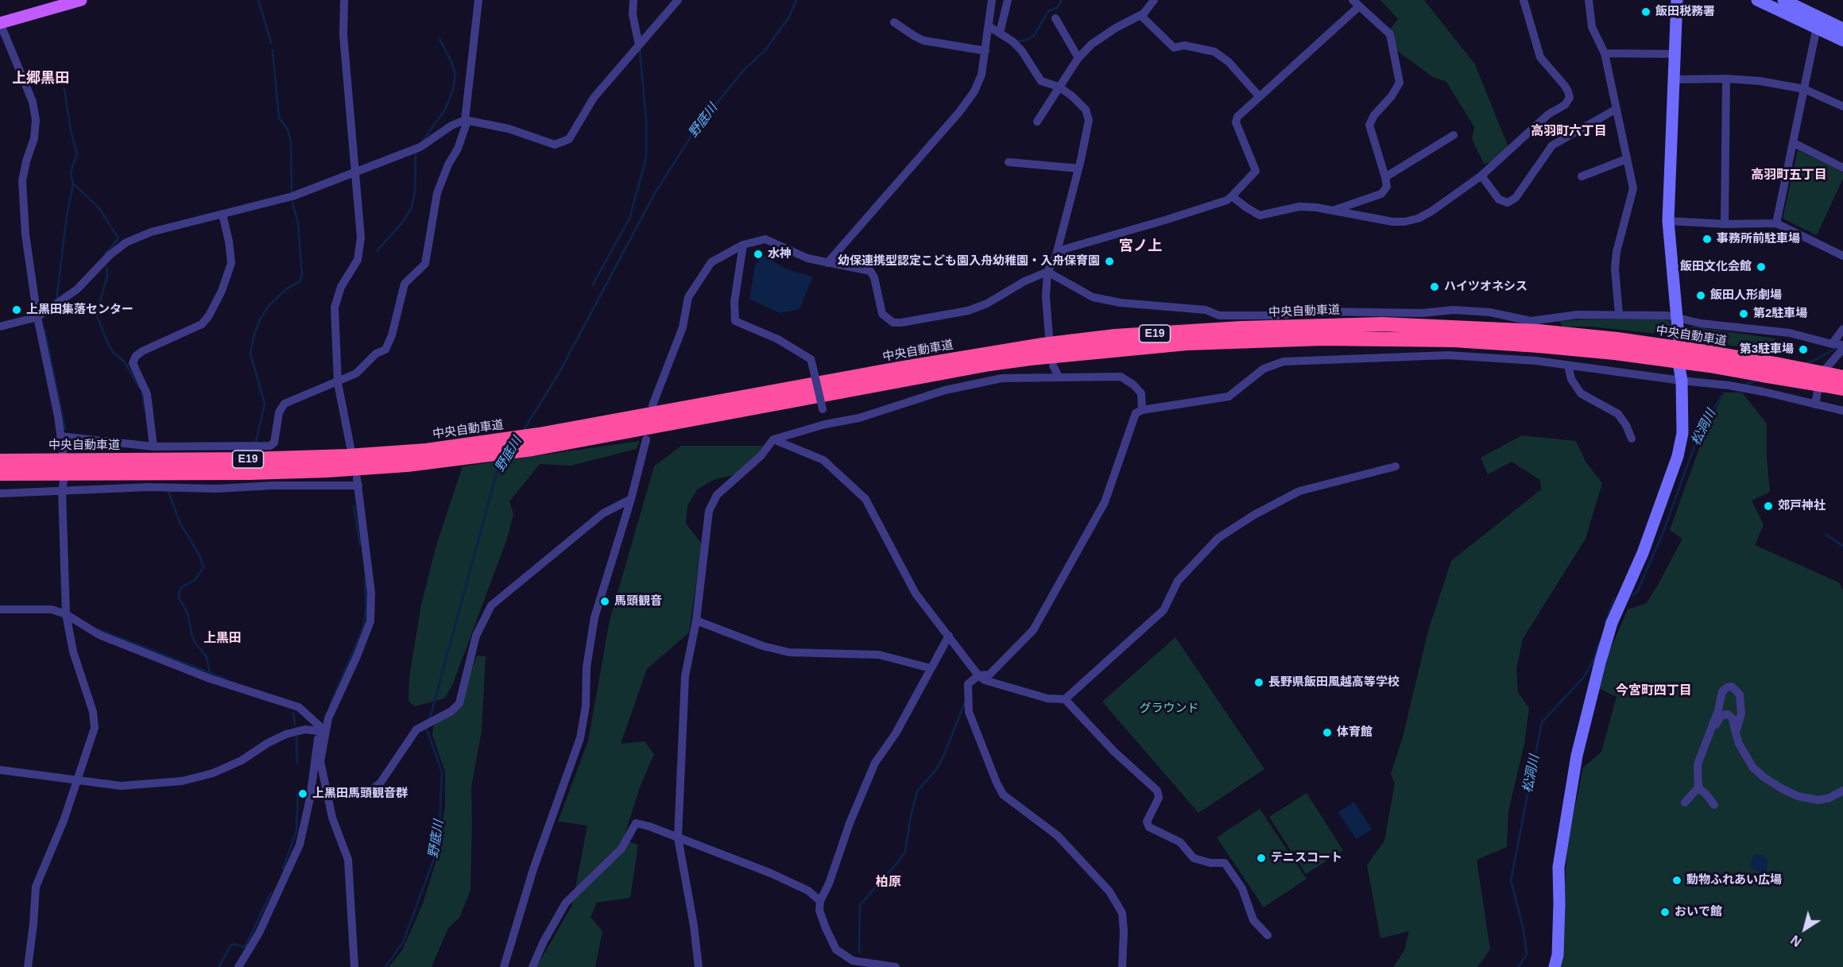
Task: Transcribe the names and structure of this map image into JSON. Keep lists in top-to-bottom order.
{
  "streets": {
    "highway": ["中央自動車道", "E19"]
  },
  "districts": [
    "上郷黒田",
    "高羽町六丁目",
    "高羽町五丁目",
    "宮ノ上",
    "上黒田",
    "今宮町四丁目",
    "柏原"
  ],
  "water": ["野底川", "松洞川"],
  "parks": ["グラウンド"],
  "places": [
    "飯田税務署",
    "事務所前駐車場",
    "水神",
    "幼保連携型認定こども園入舟幼稚園・入舟保育園",
    "飯田文化会館",
    "ハイツオネシス",
    "飯田人形劇場",
    "上黒田集落センター",
    "第2駐車場",
    "第3駐車場",
    "郊戸神社",
    "馬頭観音",
    "長野県飯田風越高等学校",
    "体育館",
    "上黒田馬頭観音群",
    "テニスコート",
    "動物ふれあい広場",
    "おいで館"
  ],
  "north": "bottom left"
}
